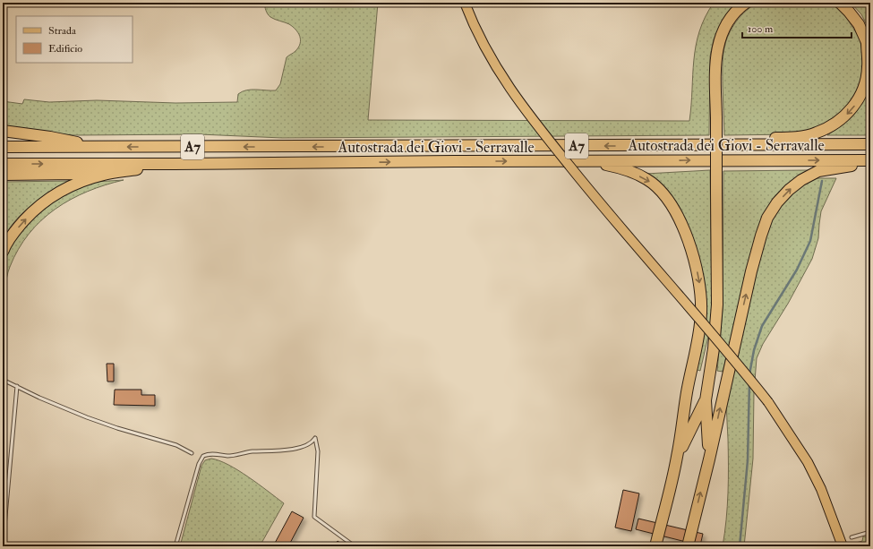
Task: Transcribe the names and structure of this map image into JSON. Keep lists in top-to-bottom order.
{
  "streets": {
    "highway": ["Autostrada dei Giovi - Serravalle", "A7"]
  },
  "legend": ["Strada", "Edificio"],
  "scale_bar": "100 m"
}
